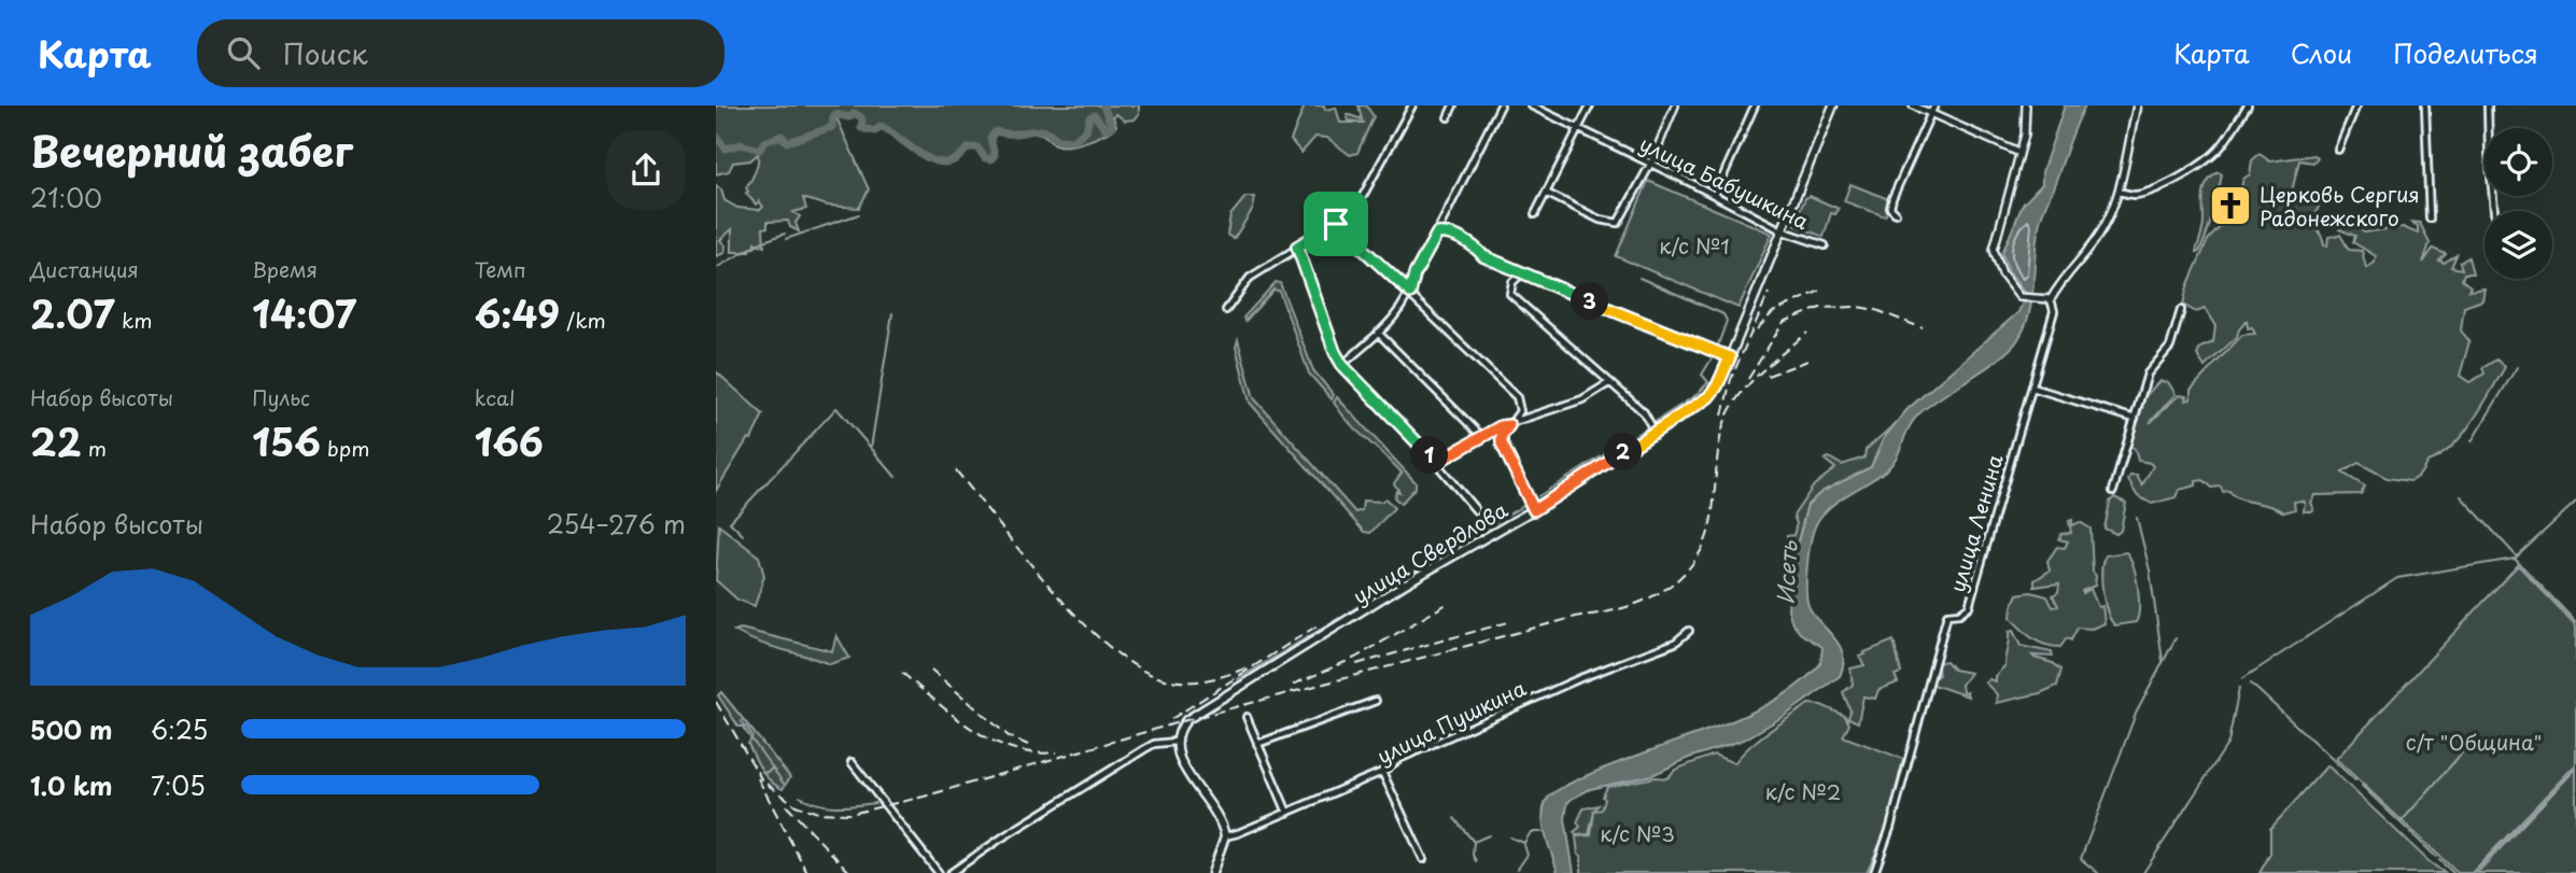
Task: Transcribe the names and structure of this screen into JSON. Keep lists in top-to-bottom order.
{
  "streets": {
    "main road": ["улица Свердлова"],
    "street": ["улица Бабушкина", "улица Ленина", "улица Пушкина"]
  },
  "crossings": [
    ["улица Бабушкина", "улица Свердлова"]
  ],
  "water": ["Исеть"],
  "parks": [
    "к/с №1",
    "с/т \"Община\"",
    "к/с №2",
    "к/с №3"
  ],
  "places": {
    "church": ["Церковь Сергия Радонежского"]
  },
  "page": {
    "header": "Карта",
    "search": "Поиск",
    "nav": ["Карта", "Слои", "Поделиться"],
    "heading": ["Вечерний забег", "21:00"],
    "stats": [
      ["Дистанция", "2.07 km"],
      ["Время", "14:07"],
      ["Темп", "6:49 /km"],
      ["Набор высоты", "22 m"],
      ["Пульс", "156 bpm"],
      ["kcal", "166"]
    ],
    "pins": ["3", "2", "1"],
    "chart": ["Набор высоты", "254–276 m"],
    "list": [
      {
        "name": "500 m",
        "note": "6:25"
      },
      {
        "name": "1.0 km",
        "note": "7:05"
      }
    ]
  }
}
